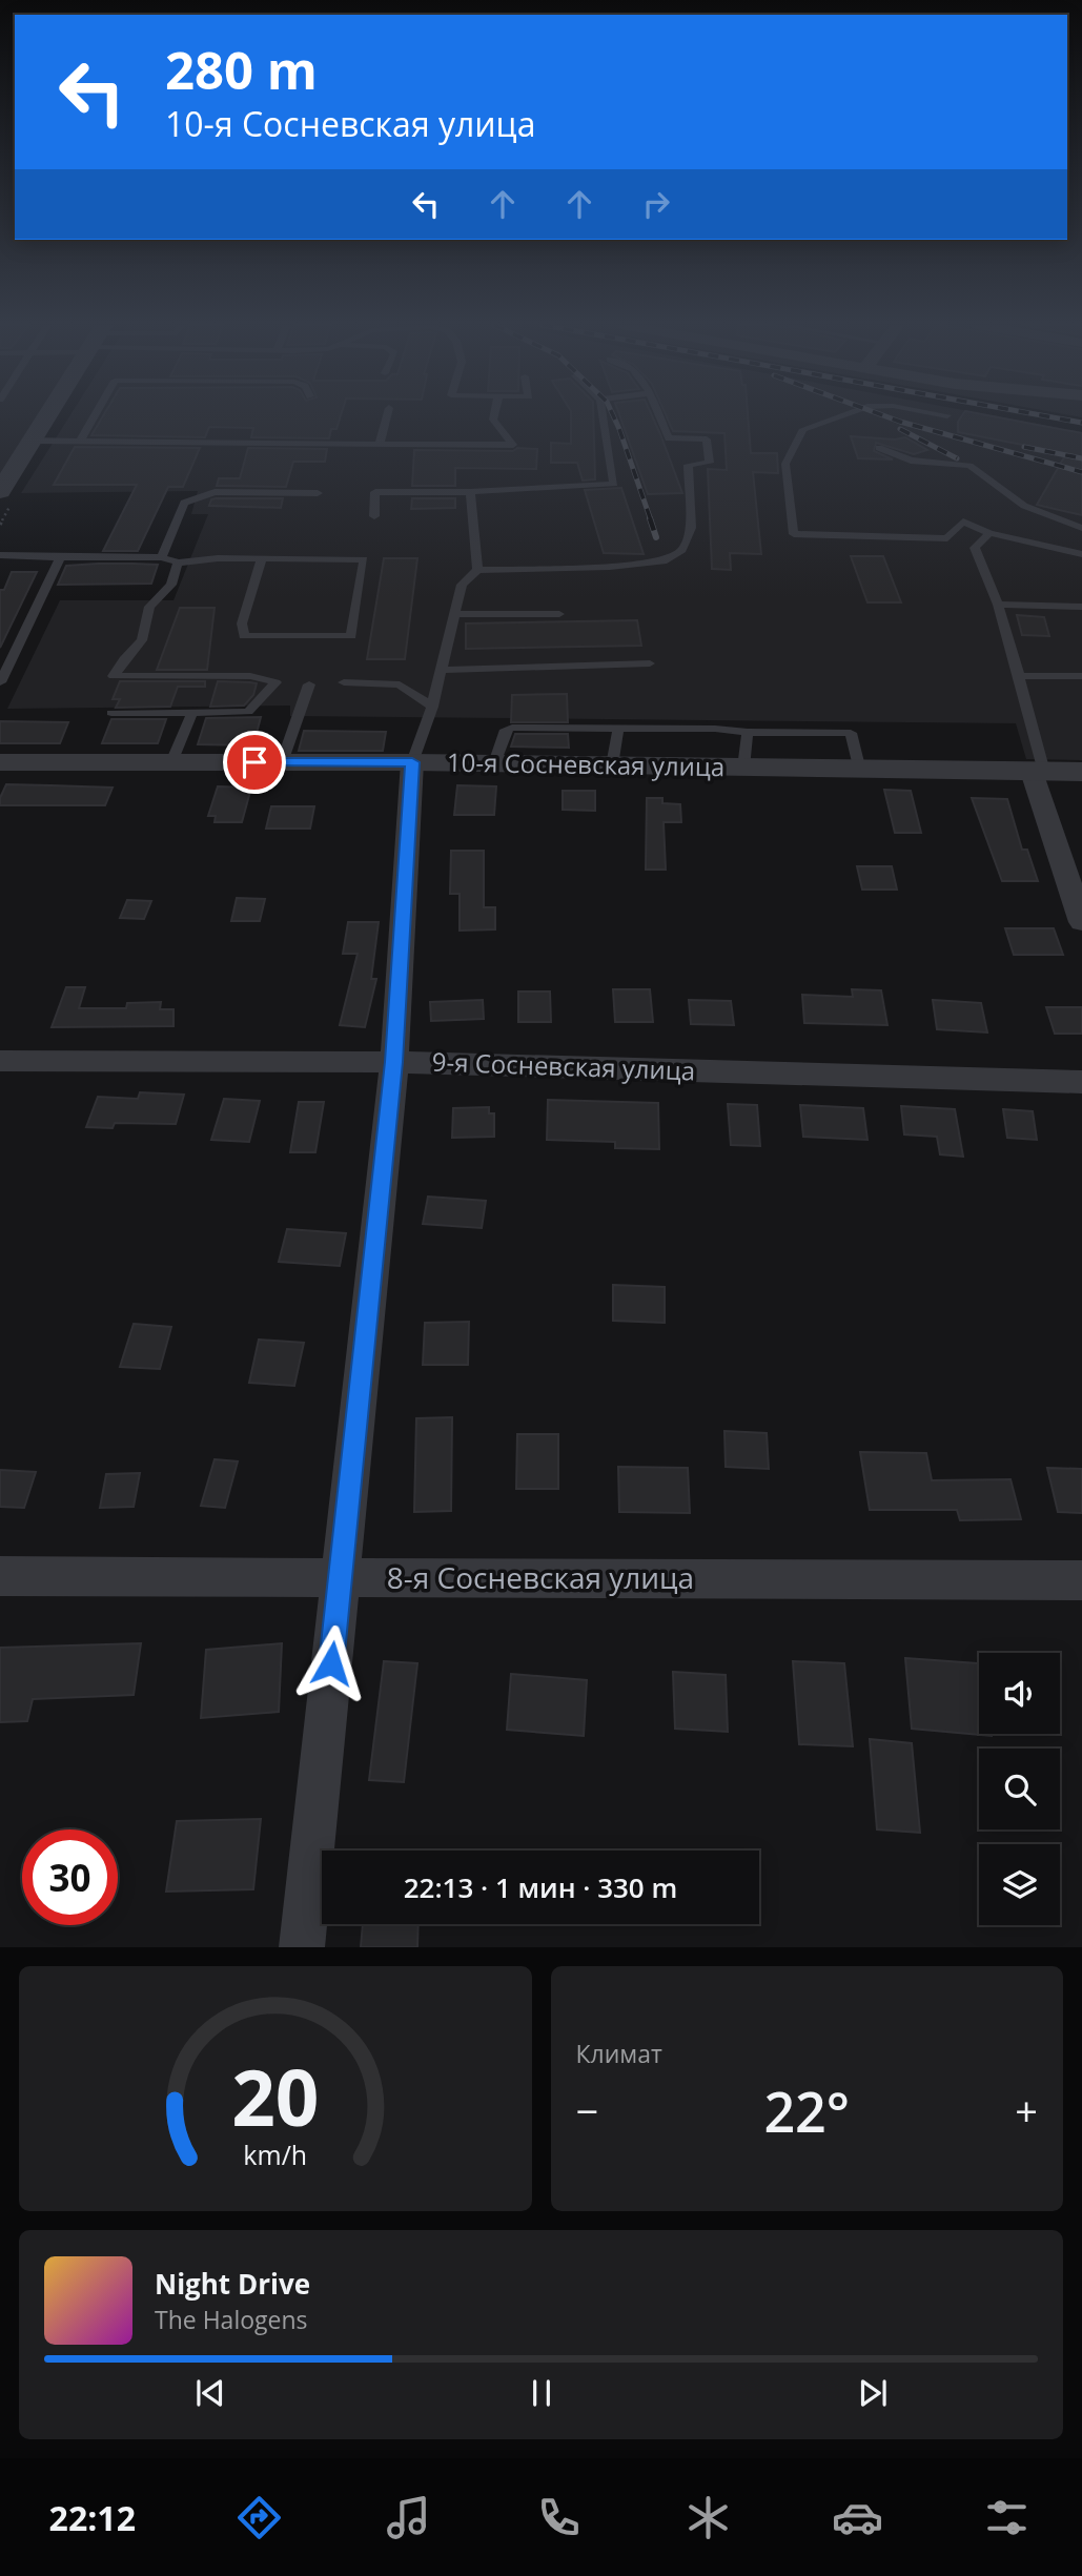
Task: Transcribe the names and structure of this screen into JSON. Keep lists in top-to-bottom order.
{
  "streets": {
    "street": ["10-я Сосневская улица", "9-я Сосневская улица", "8-я Сосневская улица"]
  },
  "page": {
    "turn": ["280 m", "10-я Сосневская улица"],
    "limit": "30",
    "trip": "22:13 · 1 мин · 330 m",
    "tile": "Климат",
    "heat": ["−", "22°", "+"],
    "song": ["Night Drive", "The Halogens"],
    "tabs": "22:12",
    "gauge": ["20", "km/h"]
  }
}
